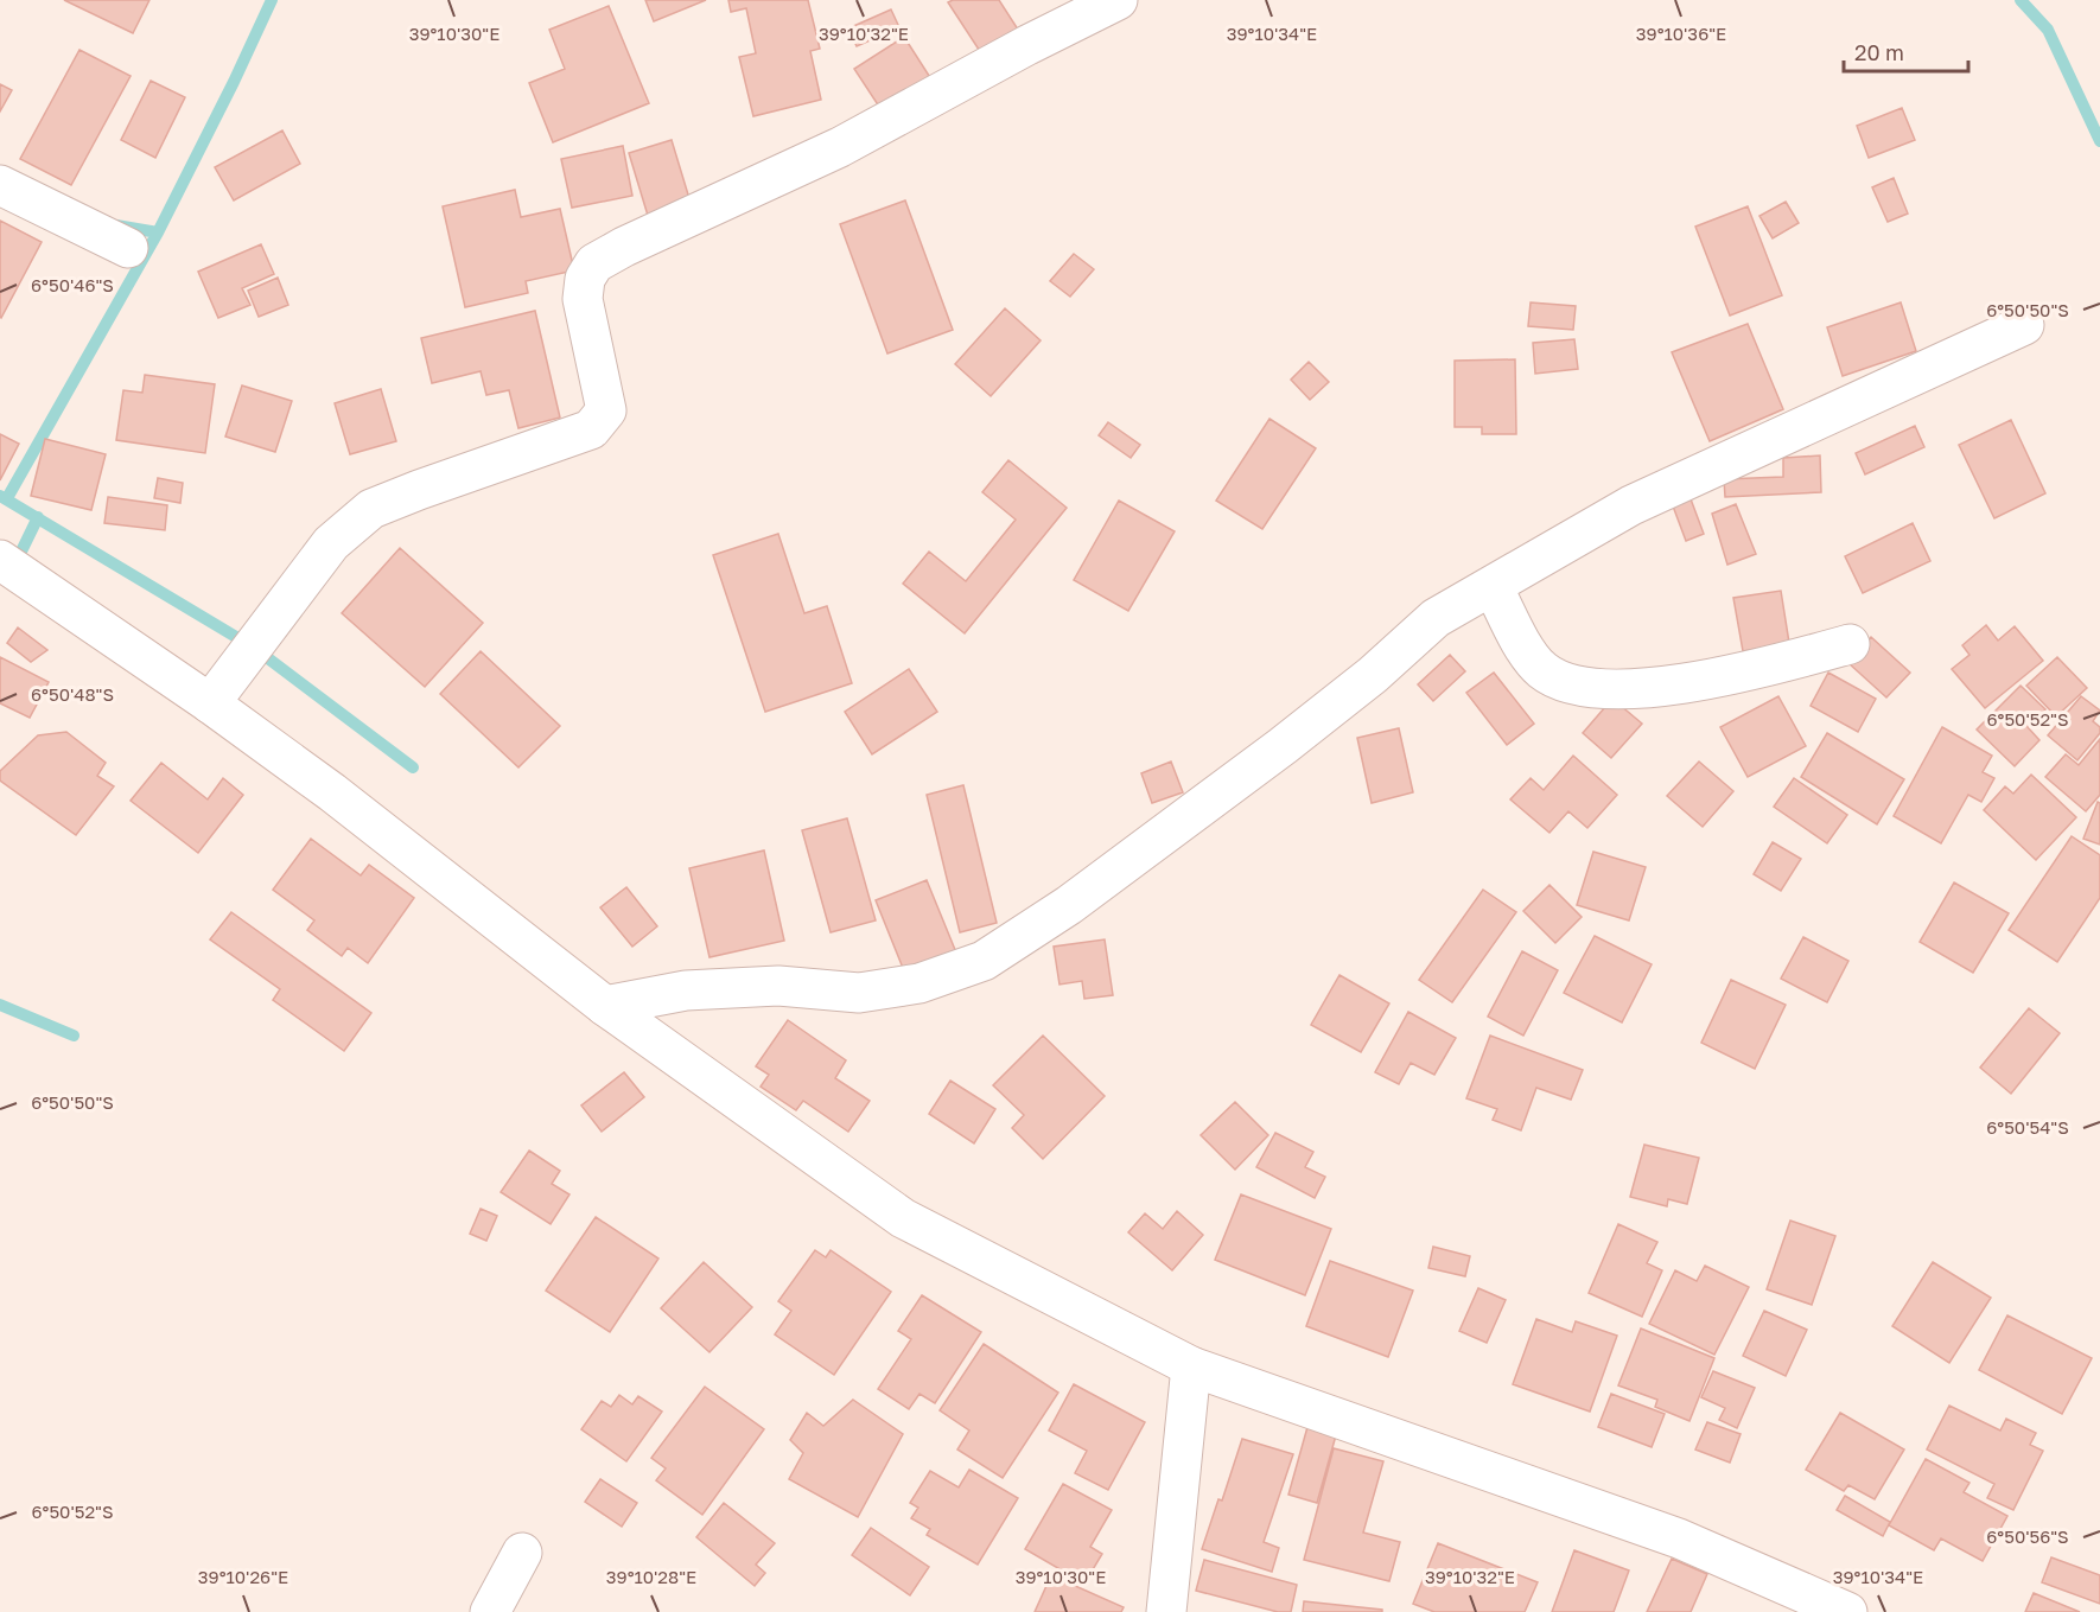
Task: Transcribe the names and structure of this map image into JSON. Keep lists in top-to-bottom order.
{
  "scale_bar": "20 m",
  "coordinates": [
    "39°10'36\"E",
    "39°10'30\"E",
    "39°10'32\"E",
    "39°10'34\"E",
    "6°50'46\"S",
    "6°50'50\"S",
    "6°50'48\"S",
    "6°50'52\"S",
    "6°50'54\"S",
    "6°50'56\"S",
    "39°10'26\"E",
    "39°10'28\"E"
  ]
}
